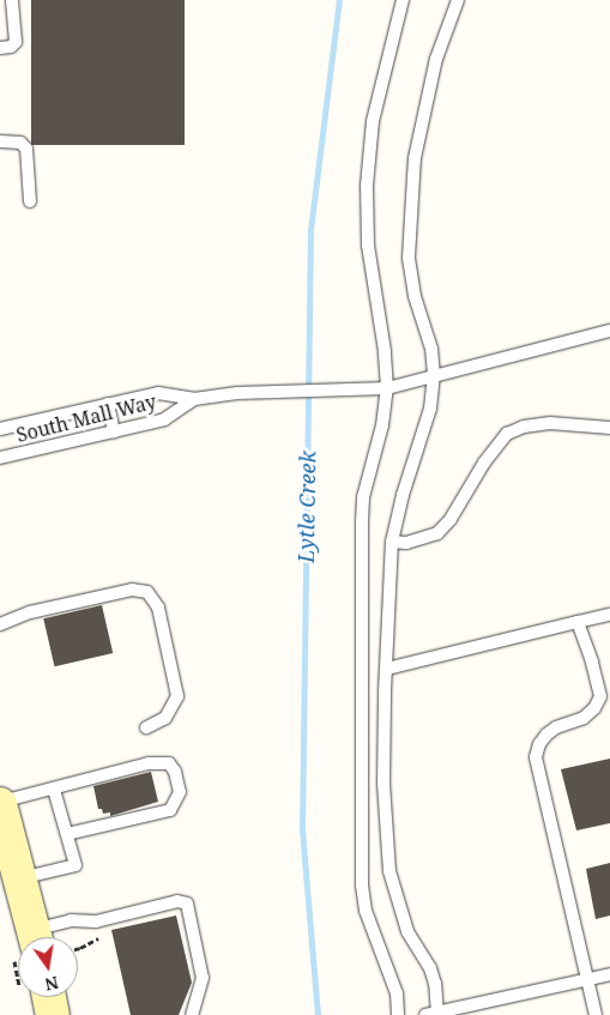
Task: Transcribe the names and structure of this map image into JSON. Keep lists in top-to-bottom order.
{
  "streets": {
    "lane": ["South Mall Way"]
  },
  "water": ["Lytle Creek"],
  "north": "bottom"
}
